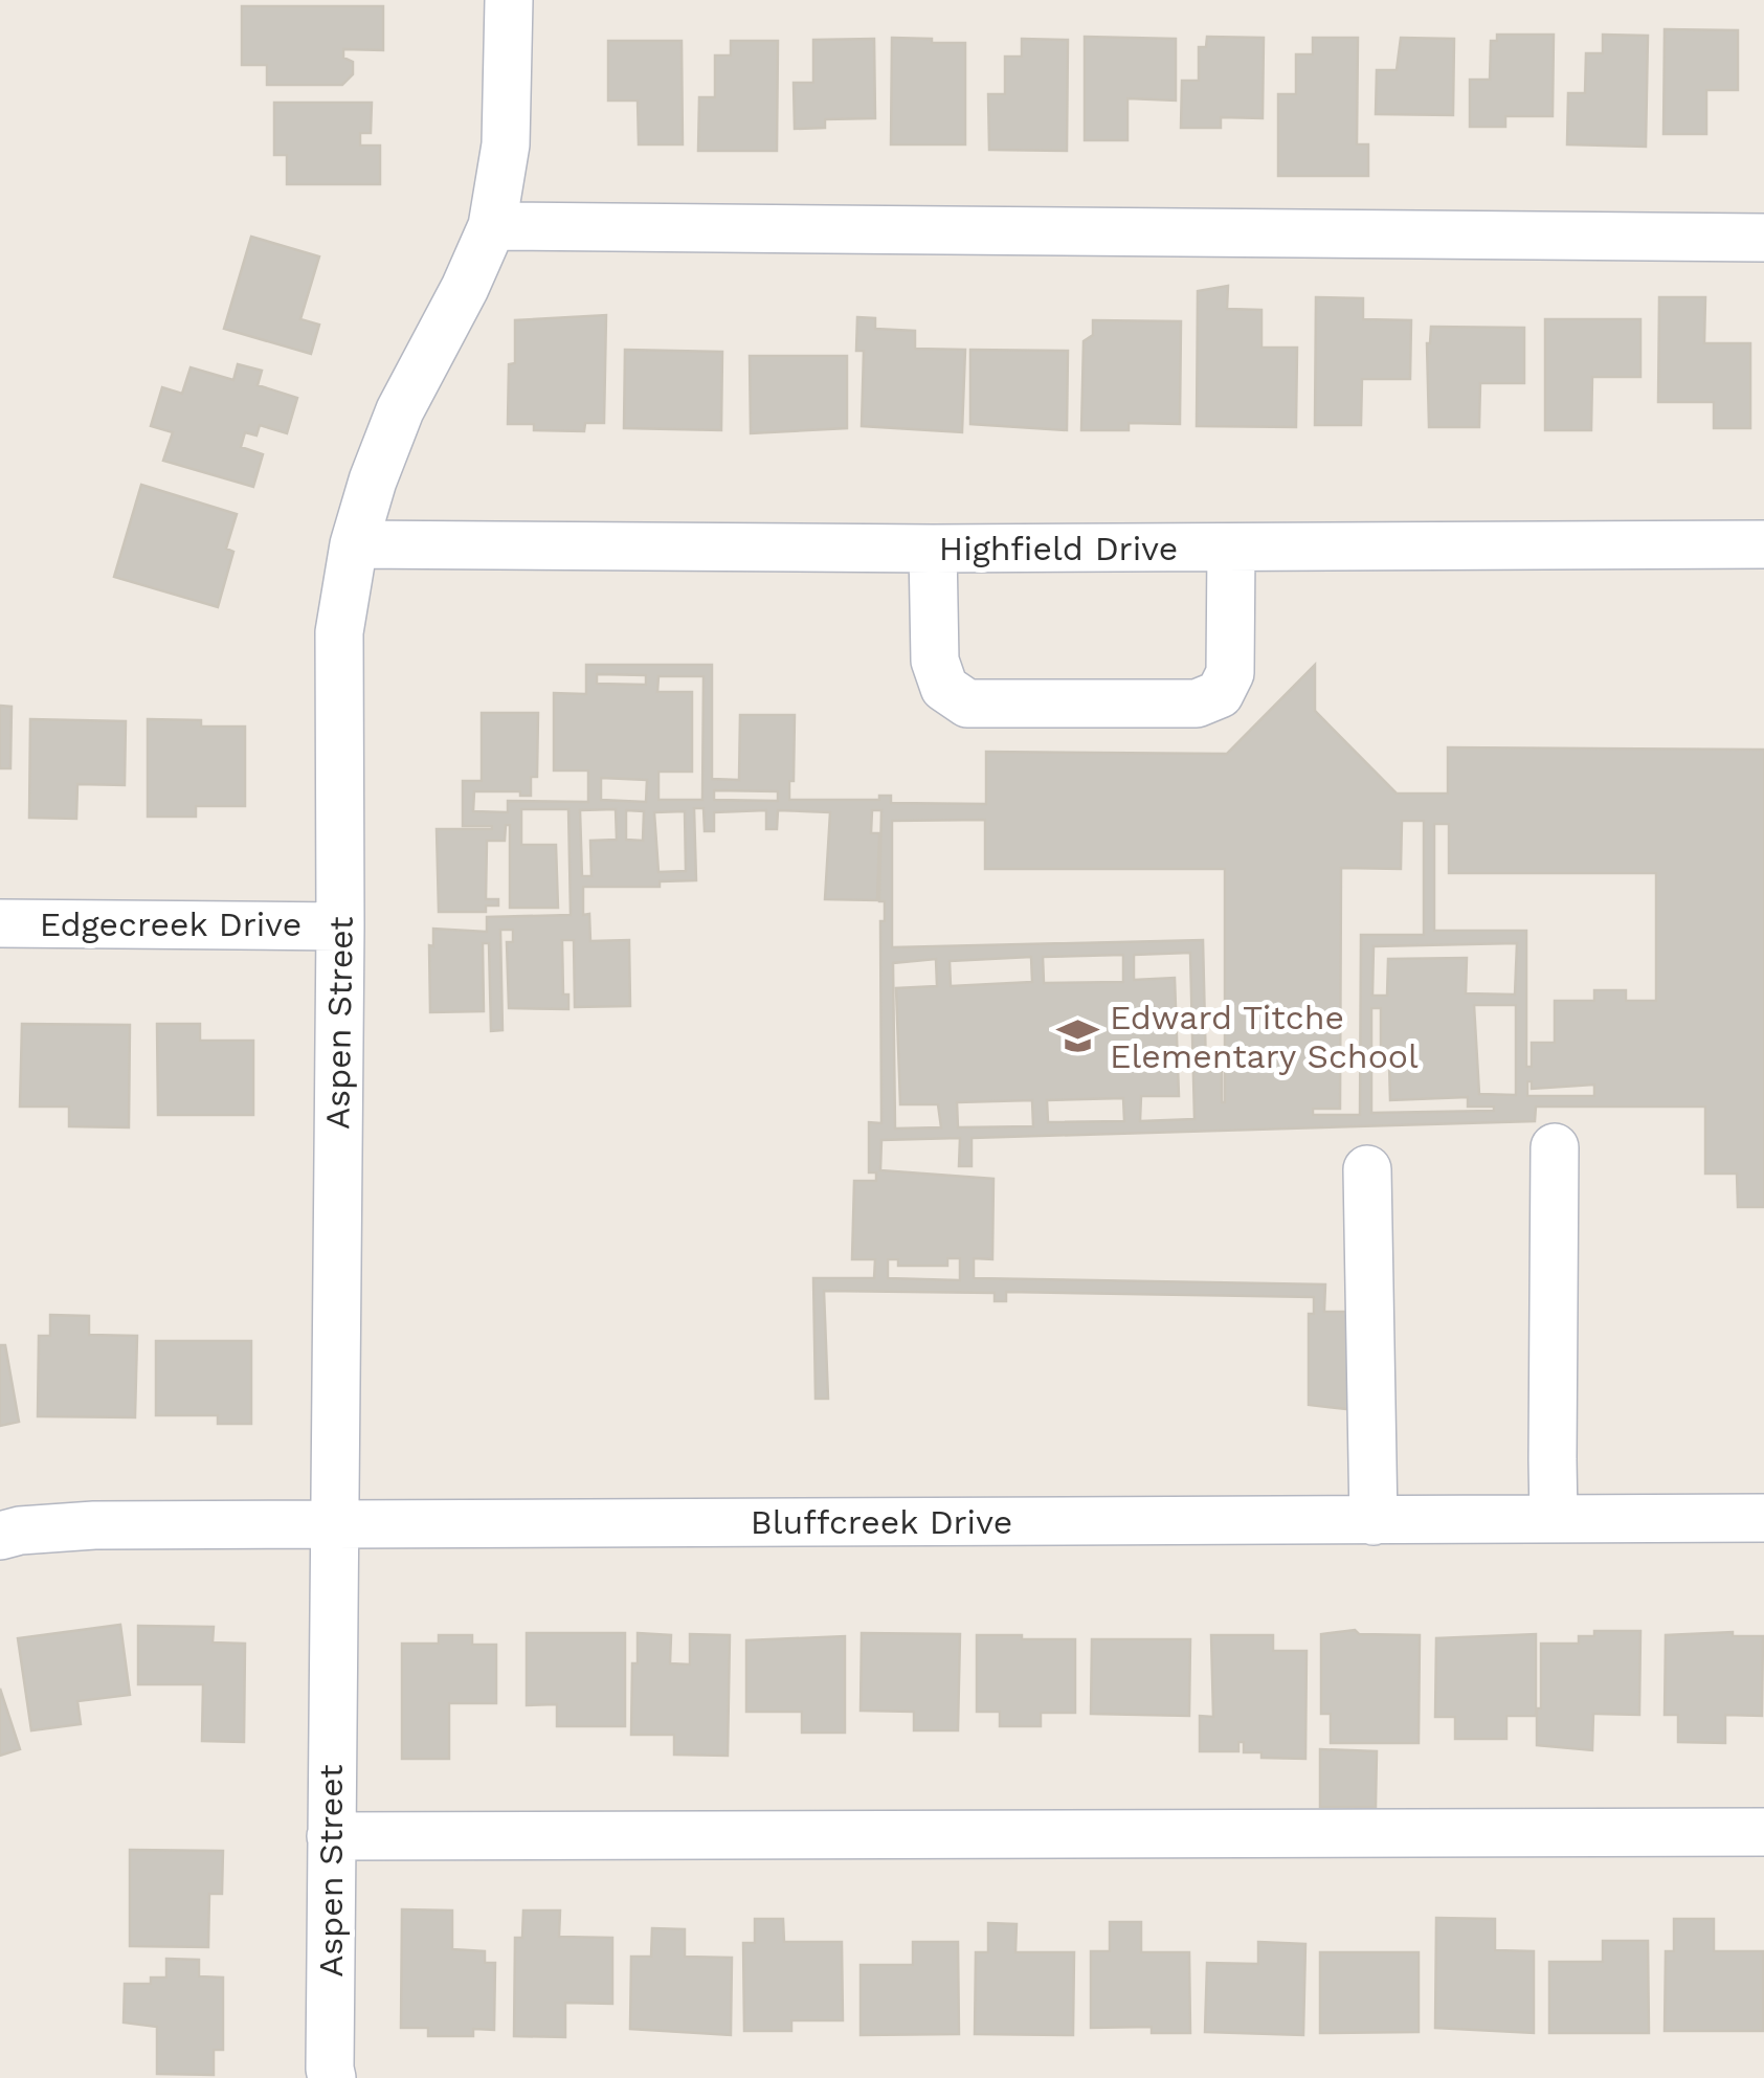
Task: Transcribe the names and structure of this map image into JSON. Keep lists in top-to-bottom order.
{
  "streets": {
    "street": [
      "Highfield Drive",
      "Edgecreek Drive",
      "Aspen Street",
      "Bluffcreek Drive"
    ]
  },
  "crossings": [
    ["Highfield Drive", "Aspen Street"],
    ["Edgecreek Drive", "Aspen Street"],
    ["Aspen Street", "Bluffcreek Drive"]
  ],
  "places": {
    "school or university": ["Edward Titche Elementary School"]
  }
}
